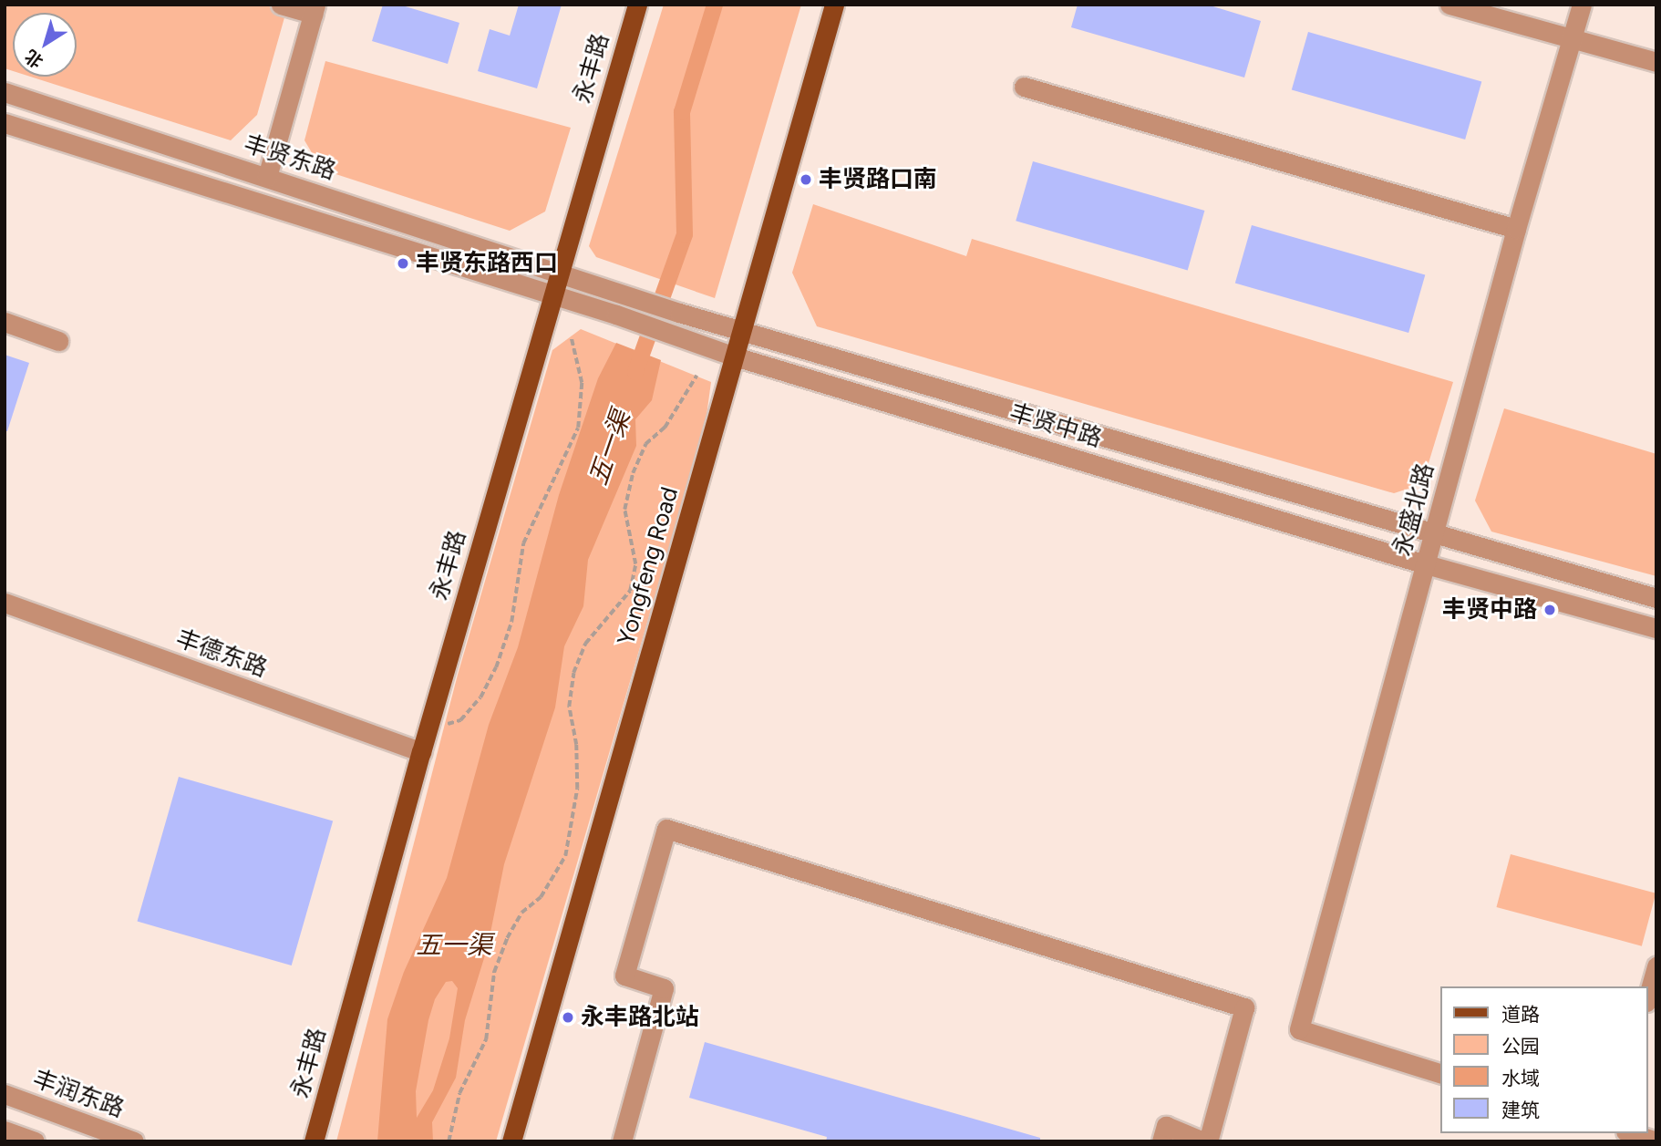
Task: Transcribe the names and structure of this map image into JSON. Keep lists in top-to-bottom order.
{
  "streets": {
    "main road": ["永丰路", "Yongfeng Road"],
    "street": [
      "丰贤东路",
      "丰贤中路",
      "永盛北路",
      "丰德东路",
      "丰润东路"
    ]
  },
  "crossings": [
    ["永丰路", "丰贤东路"],
    ["永丰路", "丰贤中路"],
    ["永丰路", "丰德东路"],
    ["丰贤东路", "丰贤中路"],
    ["丰贤中路", "永盛北路"],
    ["丰贤中路", "Yongfeng Road"]
  ],
  "water": ["五一渠"],
  "places": [
    "丰贤路口南",
    "丰贤东路西口",
    "丰贤中路",
    "永丰路北站"
  ],
  "legend": [
    "道路",
    "公园",
    "水域",
    "建筑"
  ],
  "north": "bottom left"
}
